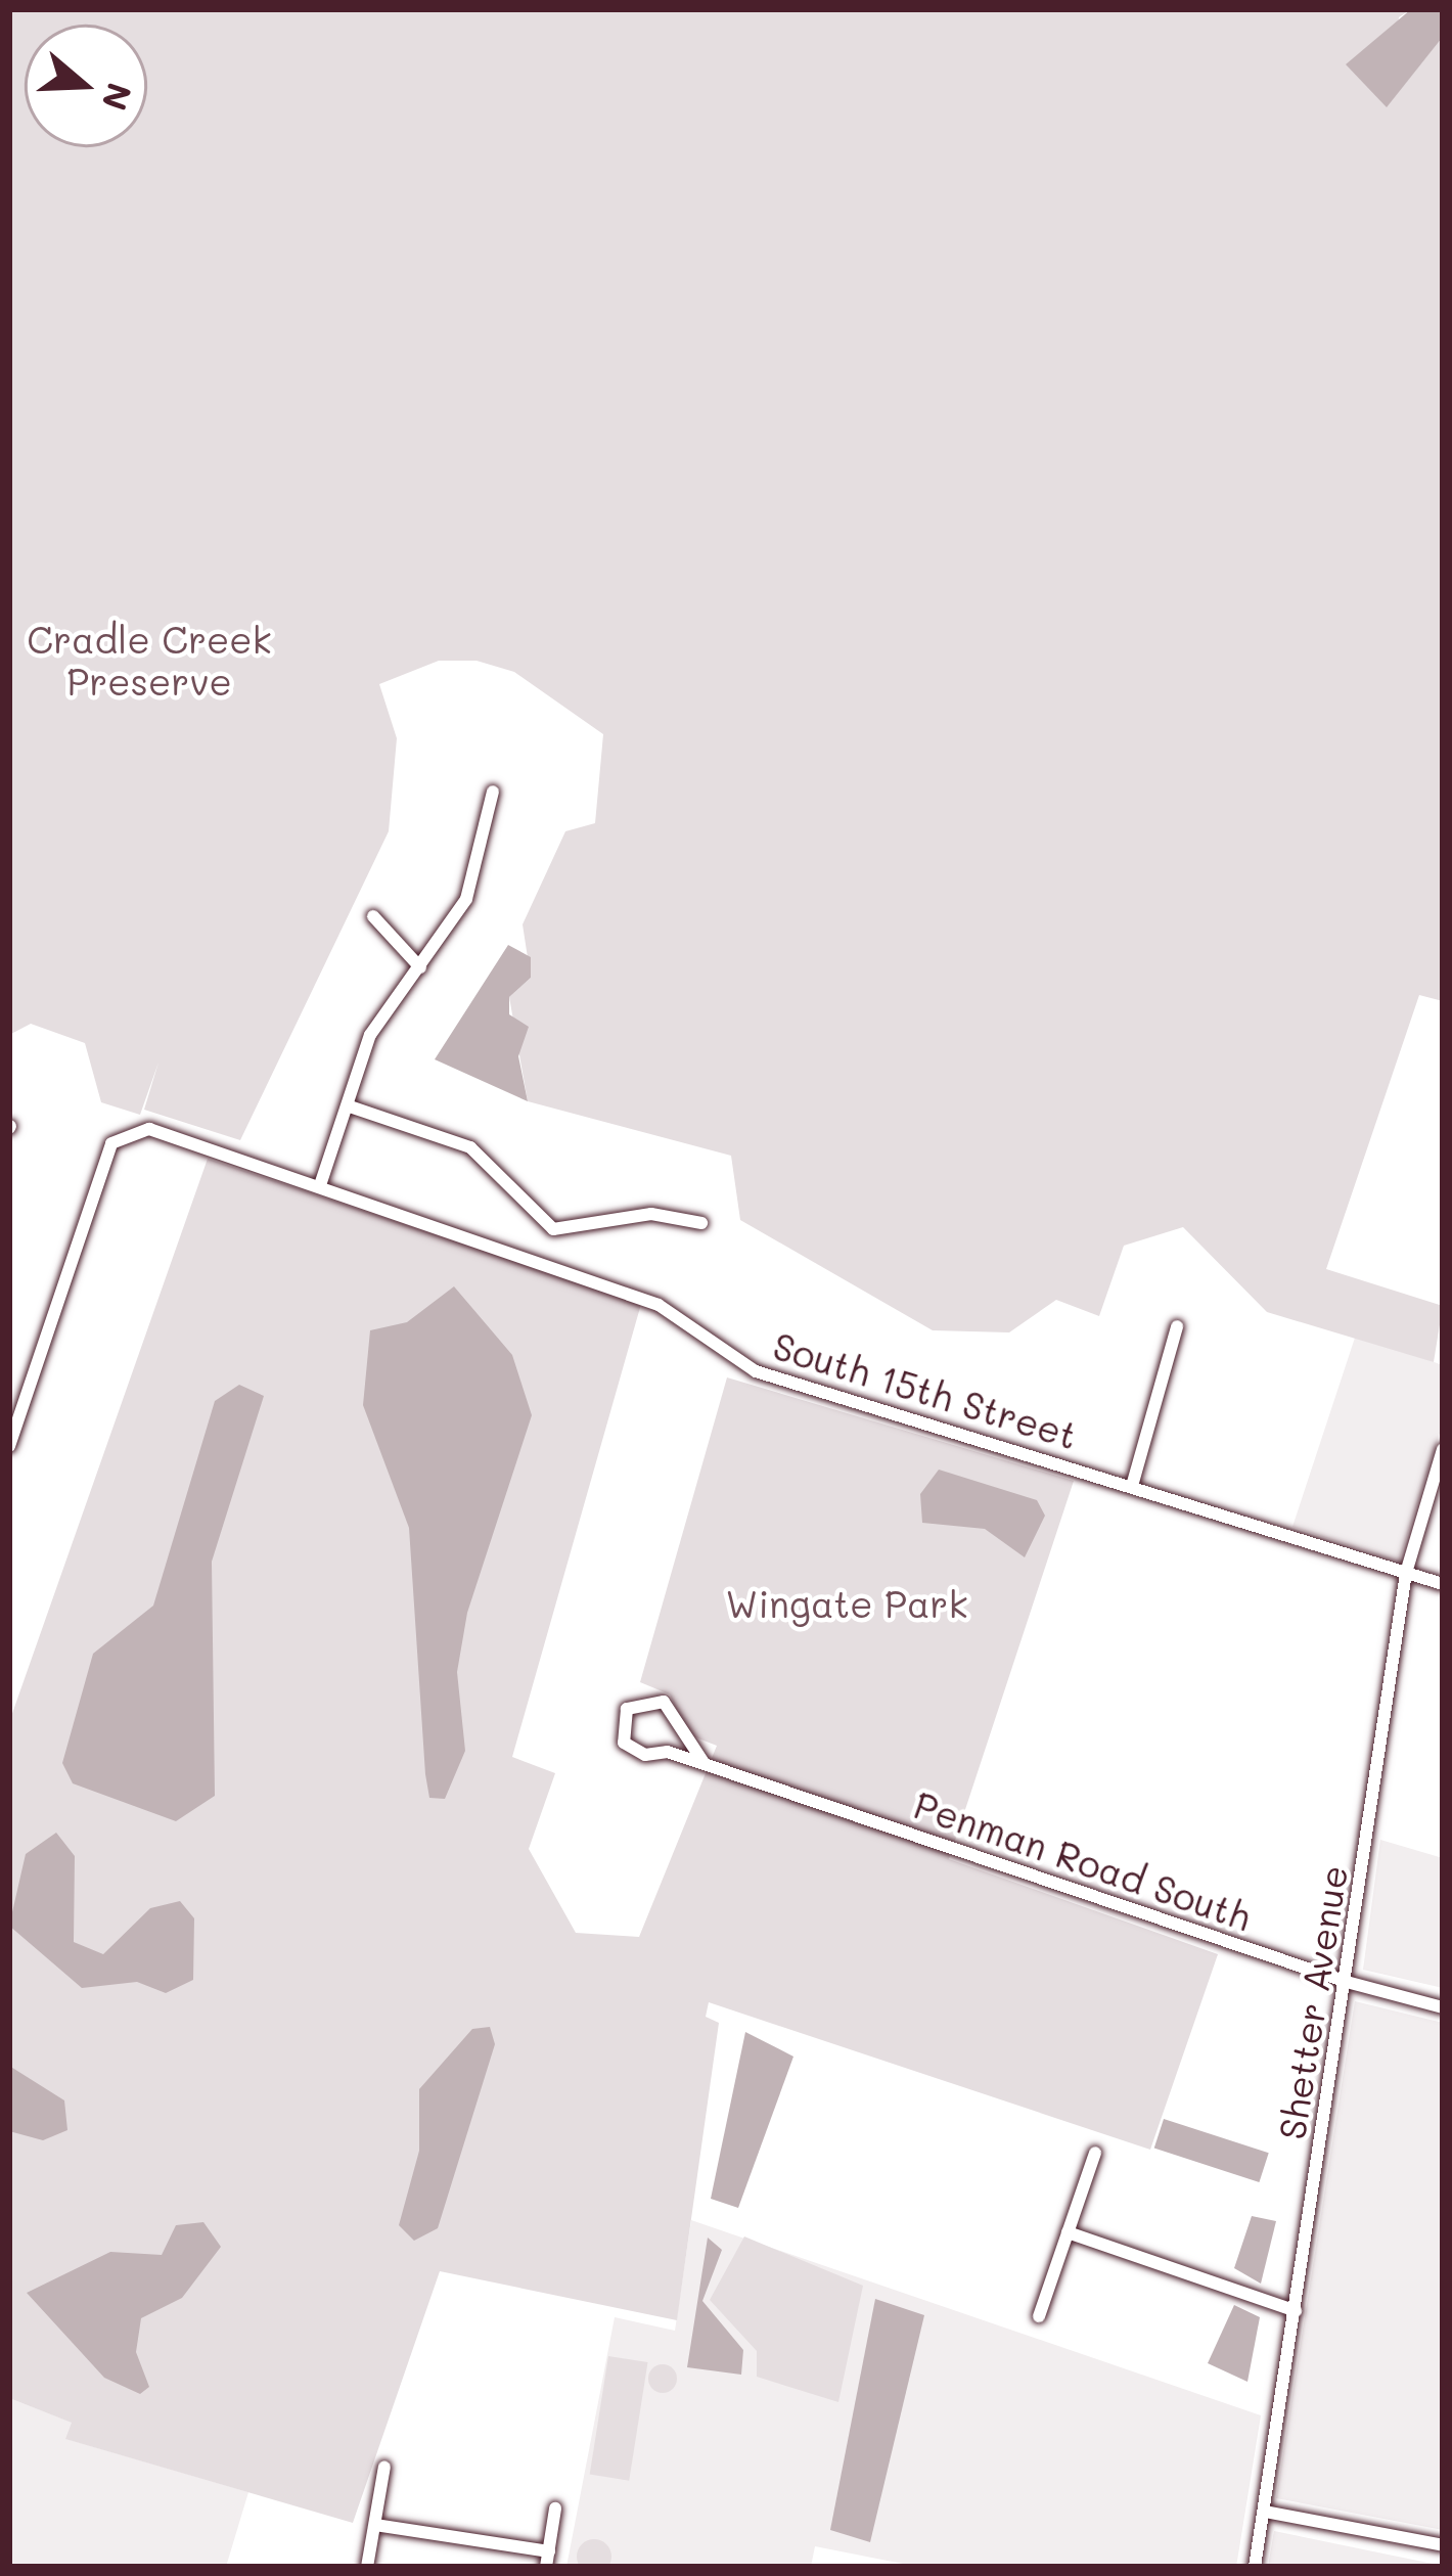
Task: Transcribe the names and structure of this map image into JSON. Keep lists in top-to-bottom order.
{
  "streets": {
    "street": ["South 15th Street", "Penman Road South", "Shetter Avenue"]
  },
  "crossings": [
    ["South 15th Street", "Shetter Avenue"],
    ["Penman Road South", "Shetter Avenue"]
  ],
  "parks": ["Cradle Creek Preserve", "Wingate Park"],
  "north": "right"
}
